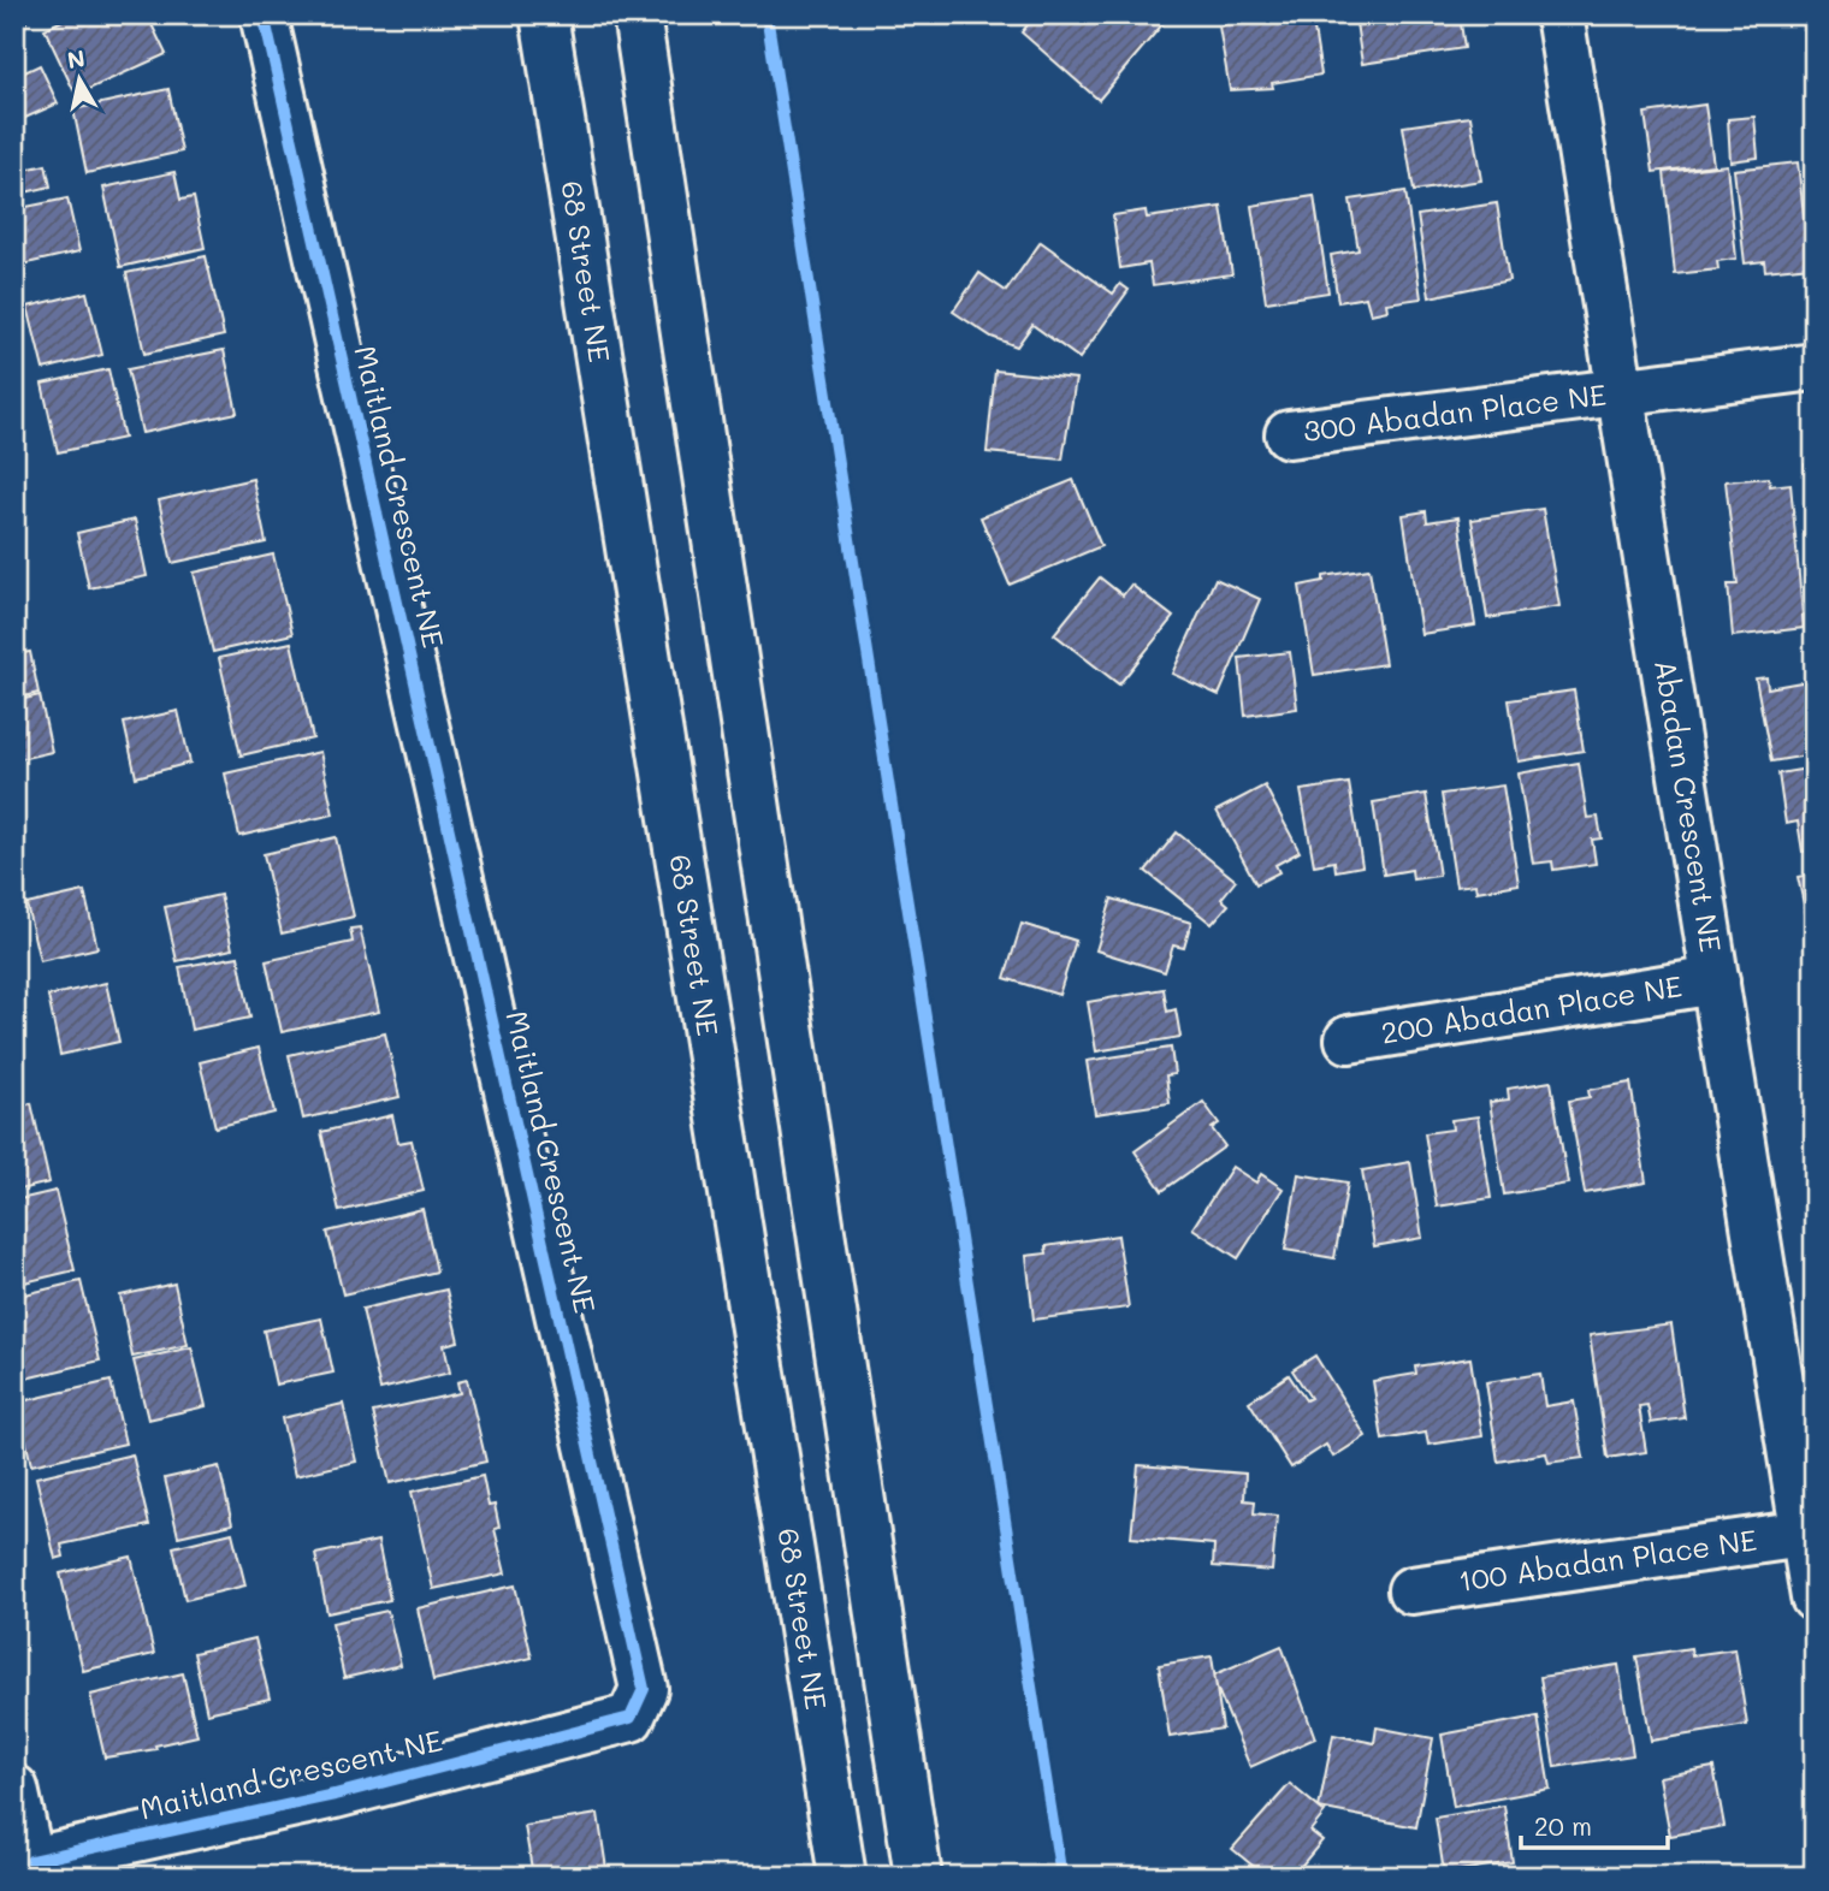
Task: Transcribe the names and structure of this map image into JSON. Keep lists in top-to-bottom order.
{
  "streets": {
    "street": [
      "68 Street NE",
      "300 Abadan Place NE",
      "Maitland Crescent NE",
      "Abadan Crescent NE",
      "200 Abadan Place NE",
      "100 Abadan Place NE"
    ]
  },
  "crossings": [
    ["300 Abadan Place NE", "Abadan Crescent NE"],
    ["Abadan Crescent NE", "200 Abadan Place NE"],
    ["Abadan Crescent NE", "100 Abadan Place NE"]
  ],
  "scale_bar": "20 m",
  "north": "top"
}
